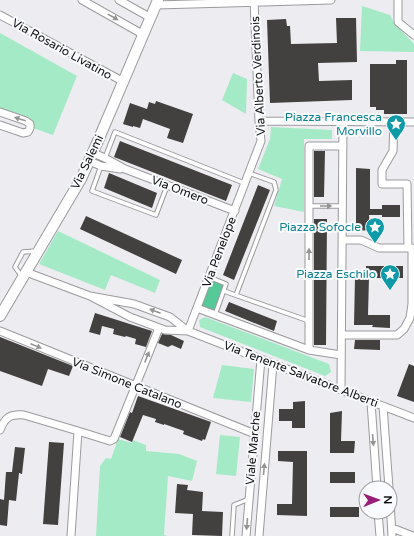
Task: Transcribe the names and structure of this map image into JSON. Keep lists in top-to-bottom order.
{
  "streets": {
    "street": [
      "Via Rosario Livatino",
      "Via Alberto Verdinois",
      "Via Salemi",
      "Via Omero",
      "Via Penelope",
      "Via Tenente Salvatore Alberti",
      "Via Simone Catalano",
      "Viale Marche"
    ]
  },
  "crossings": [
    ["Via Rosario Livatino", "Via Salemi"],
    ["Via Alberto Verdinois", "Via Penelope"],
    ["Via Salemi", "Via Tenente Salvatore Alberti"],
    ["Via Omero", "Via Penelope"],
    ["Via Penelope", "Via Tenente Salvatore Alberti"],
    ["Via Tenente Salvatore Alberti", "Viale Marche"],
    ["Via Simone Catalano", "Viale Marche"]
  ],
  "one_way": ["Via Simone Catalano"],
  "places": {
    "place": ["Piazza Francesca Morvillo", "Piazza Sofocle", "Piazza Eschilo"]
  },
  "north": "right"
}
